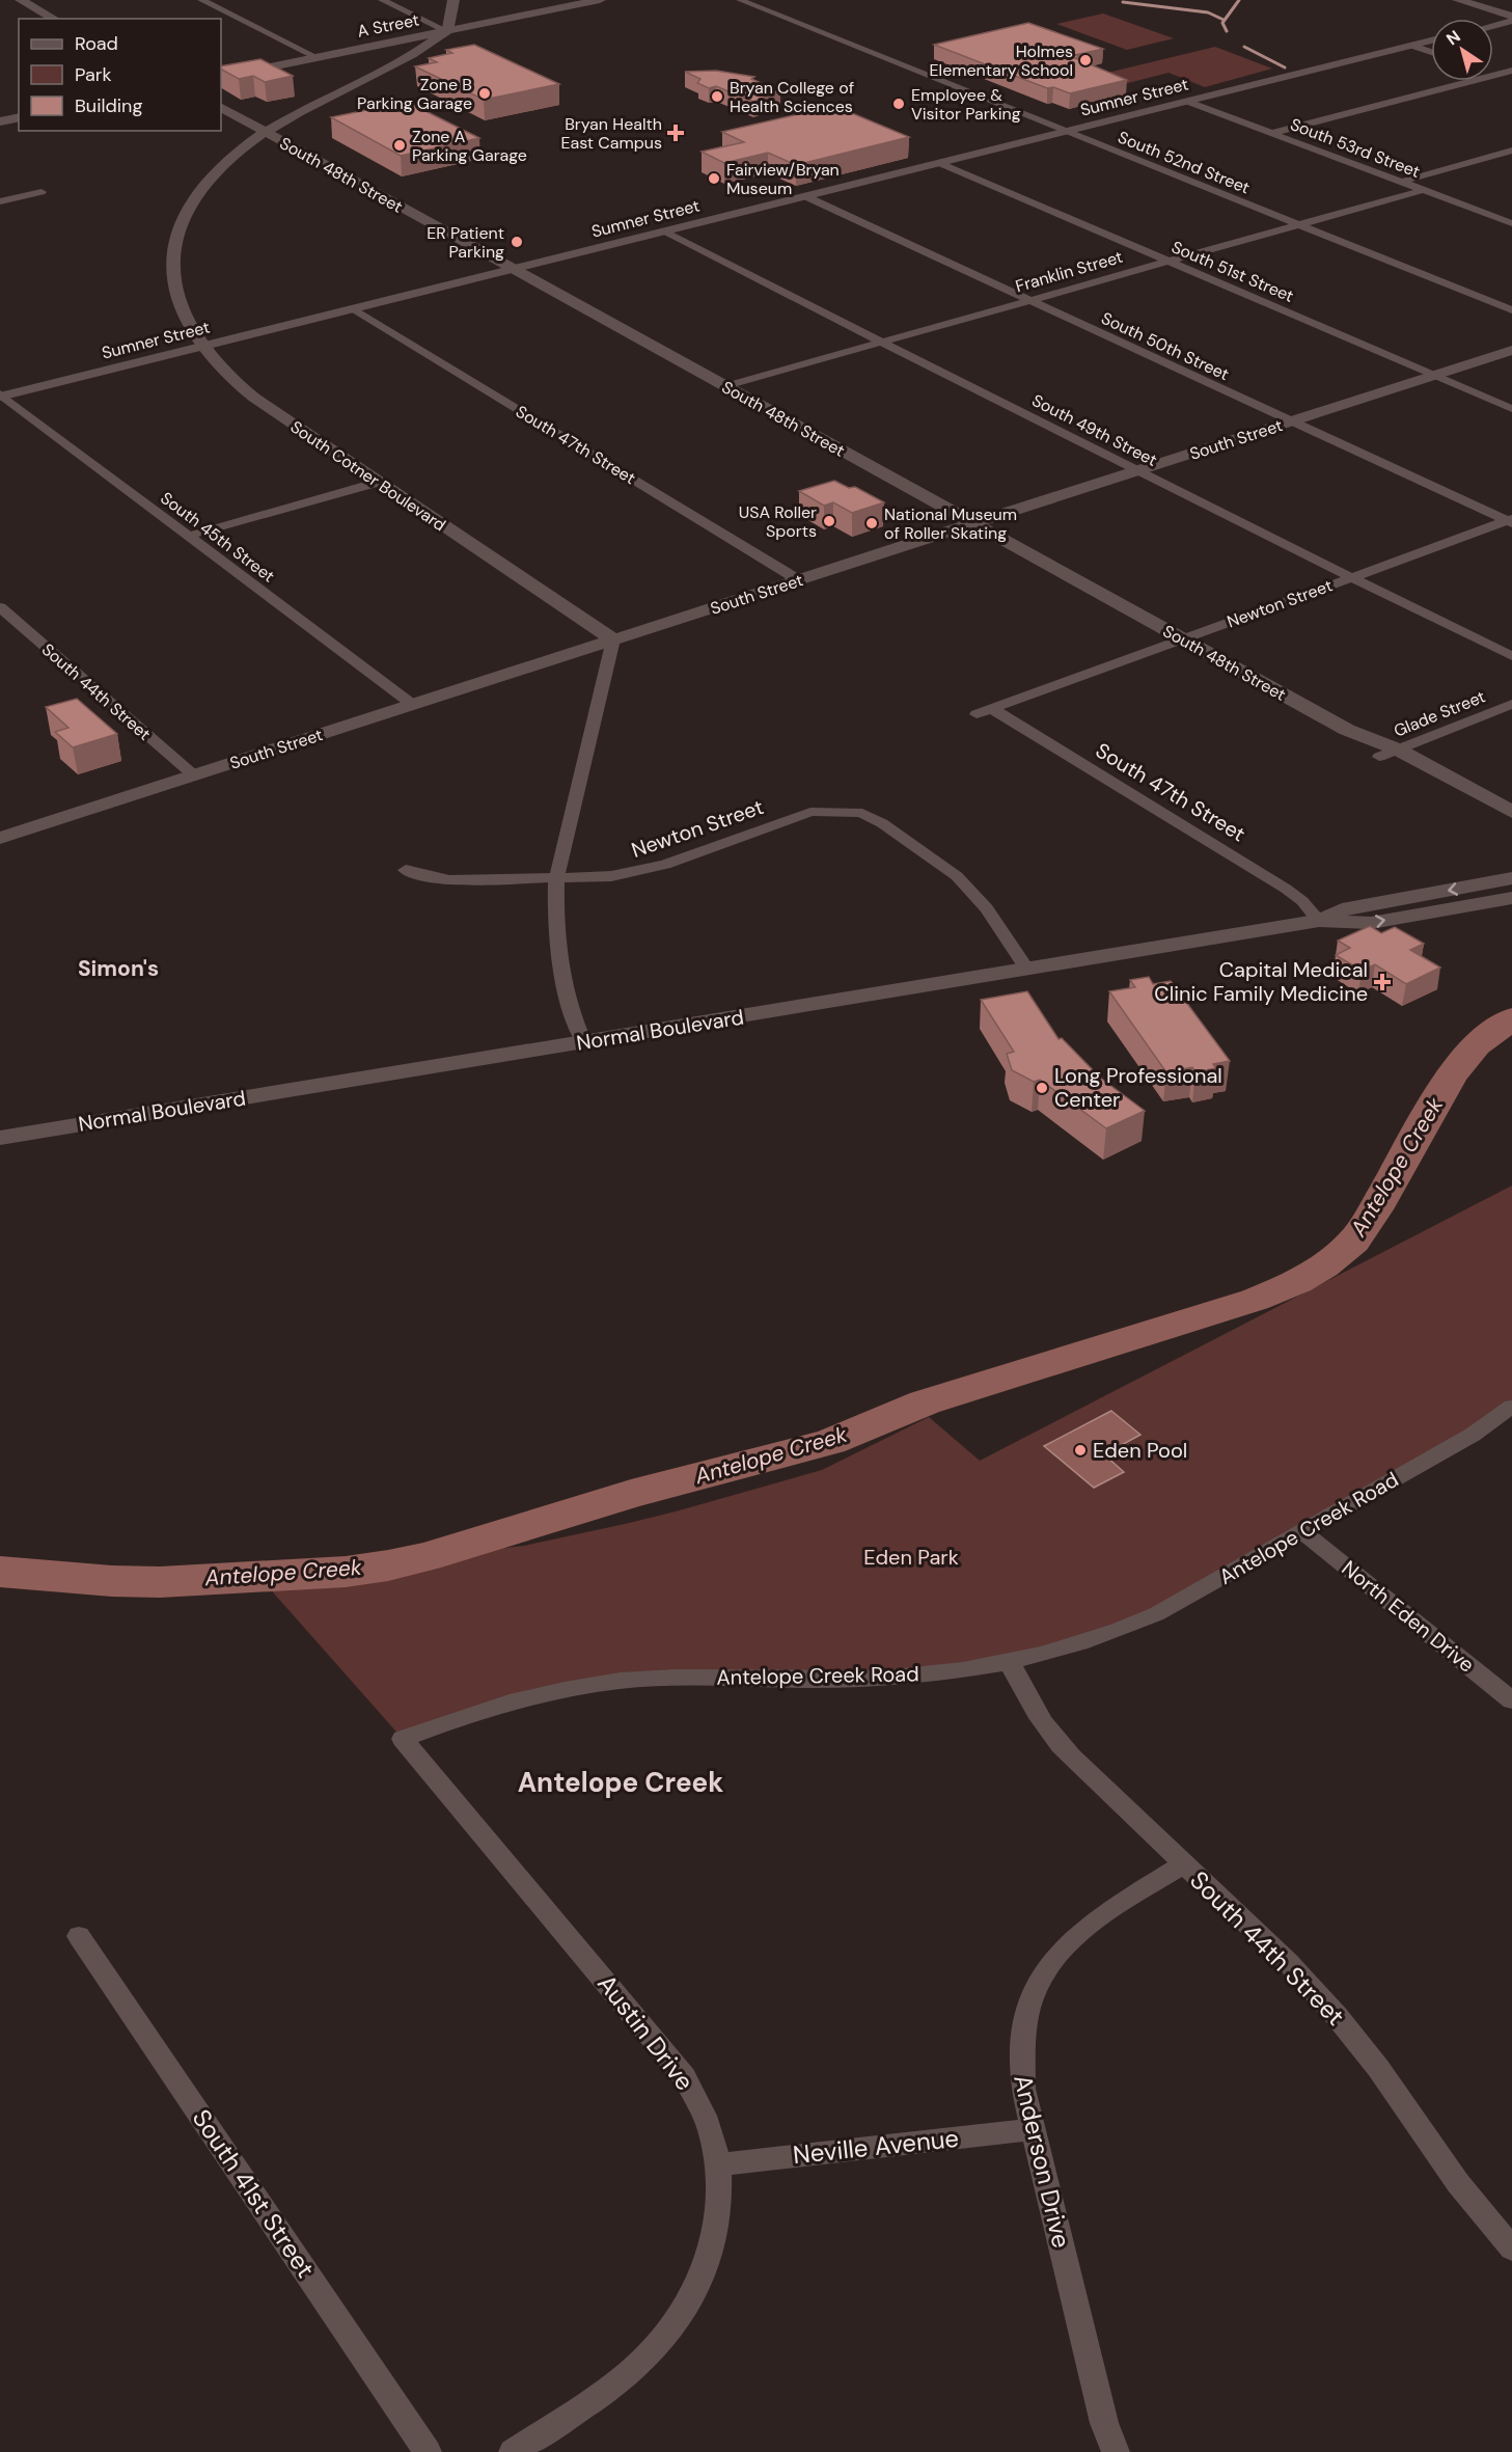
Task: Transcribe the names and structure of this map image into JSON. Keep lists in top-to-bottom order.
{
  "streets": {
    "main road": [
      "A Street",
      "South 48th Street",
      "South Street",
      "South Cotner Boulevard",
      "Normal Boulevard"
    ],
    "street": [
      "Sumner Street",
      "South 53rd Street",
      "South 52nd Street",
      "Franklin Street",
      "South 51st Street",
      "South 50th Street",
      "South 49th Street",
      "South 47th Street",
      "South 45th Street",
      "Newton Street",
      "South 44th Street",
      "Glade Street",
      "Antelope Creek Road",
      "North Eden Drive",
      "Austin Drive",
      "Neville Avenue",
      "Anderson Drive",
      "South 41st Street"
    ]
  },
  "crossings": [
    ["A Street", "South Cotner Boulevard"],
    ["Sumner Street", "South 53rd Street"],
    ["Sumner Street", "South 52nd Street"],
    ["Sumner Street", "South 48th Street"],
    ["Sumner Street", "South 51st Street"],
    ["Sumner Street", "South 50th Street"],
    ["Sumner Street", "South 49th Street"],
    ["Sumner Street", "South 47th Street"],
    ["Sumner Street", "South Cotner Boulevard"],
    ["Sumner Street", "South 45th Street"],
    ["South 53rd Street", "Franklin Street"],
    ["South 52nd Street", "Franklin Street"],
    ["South 48th Street", "Franklin Street"],
    ["South 48th Street", "South Street"],
    ["South 48th Street", "South Cotner Boulevard"],
    ["South 48th Street", "Newton Street"],
    ["South 48th Street", "Glade Street"],
    ["Franklin Street", "South 51st Street"],
    ["Franklin Street", "South 50th Street"],
    ["Franklin Street", "South 49th Street"],
    ["South 51st Street", "South Street"],
    ["South 50th Street", "South Street"],
    ["South 50th Street", "Newton Street"],
    ["South 49th Street", "South Street"],
    ["South 49th Street", "Newton Street"],
    ["South Street", "South 47th Street"],
    ["South Street", "South Cotner Boulevard"],
    ["South Street", "South 45th Street"],
    ["South Street", "South 44th Street"],
    ["South 47th Street", "Newton Street"],
    ["South 47th Street", "Normal Boulevard"],
    ["Newton Street", "Normal Boulevard"],
    ["South 44th Street", "Antelope Creek Road"],
    ["South 44th Street", "Anderson Drive"],
    ["Antelope Creek Road", "North Eden Drive"],
    ["Antelope Creek Road", "Austin Drive"],
    ["Austin Drive", "Neville Avenue"],
    ["Neville Avenue", "Anderson Drive"]
  ],
  "districts": ["Simon's", "Antelope Creek"],
  "water": ["Antelope Creek"],
  "parks": ["Eden Park"],
  "places": {
    "other": [
      "Holmes Elementary School",
      "Zone B Parking Garage",
      "Bryan College of Health Sciences",
      "Employee & Visitor Parking",
      "Zone A Parking Garage",
      "Fairview/Bryan Museum",
      "ER Patient Parking",
      "USA Roller Sports",
      "National Museum of Roller Skating",
      "Long Professional Center",
      "Eden Pool"
    ],
    "health": ["Bryan Health East Campus", "Capital Medical Clinic Family Medicine"]
  },
  "legend": ["Road", "Park", "Building"],
  "north": "top left"
}
